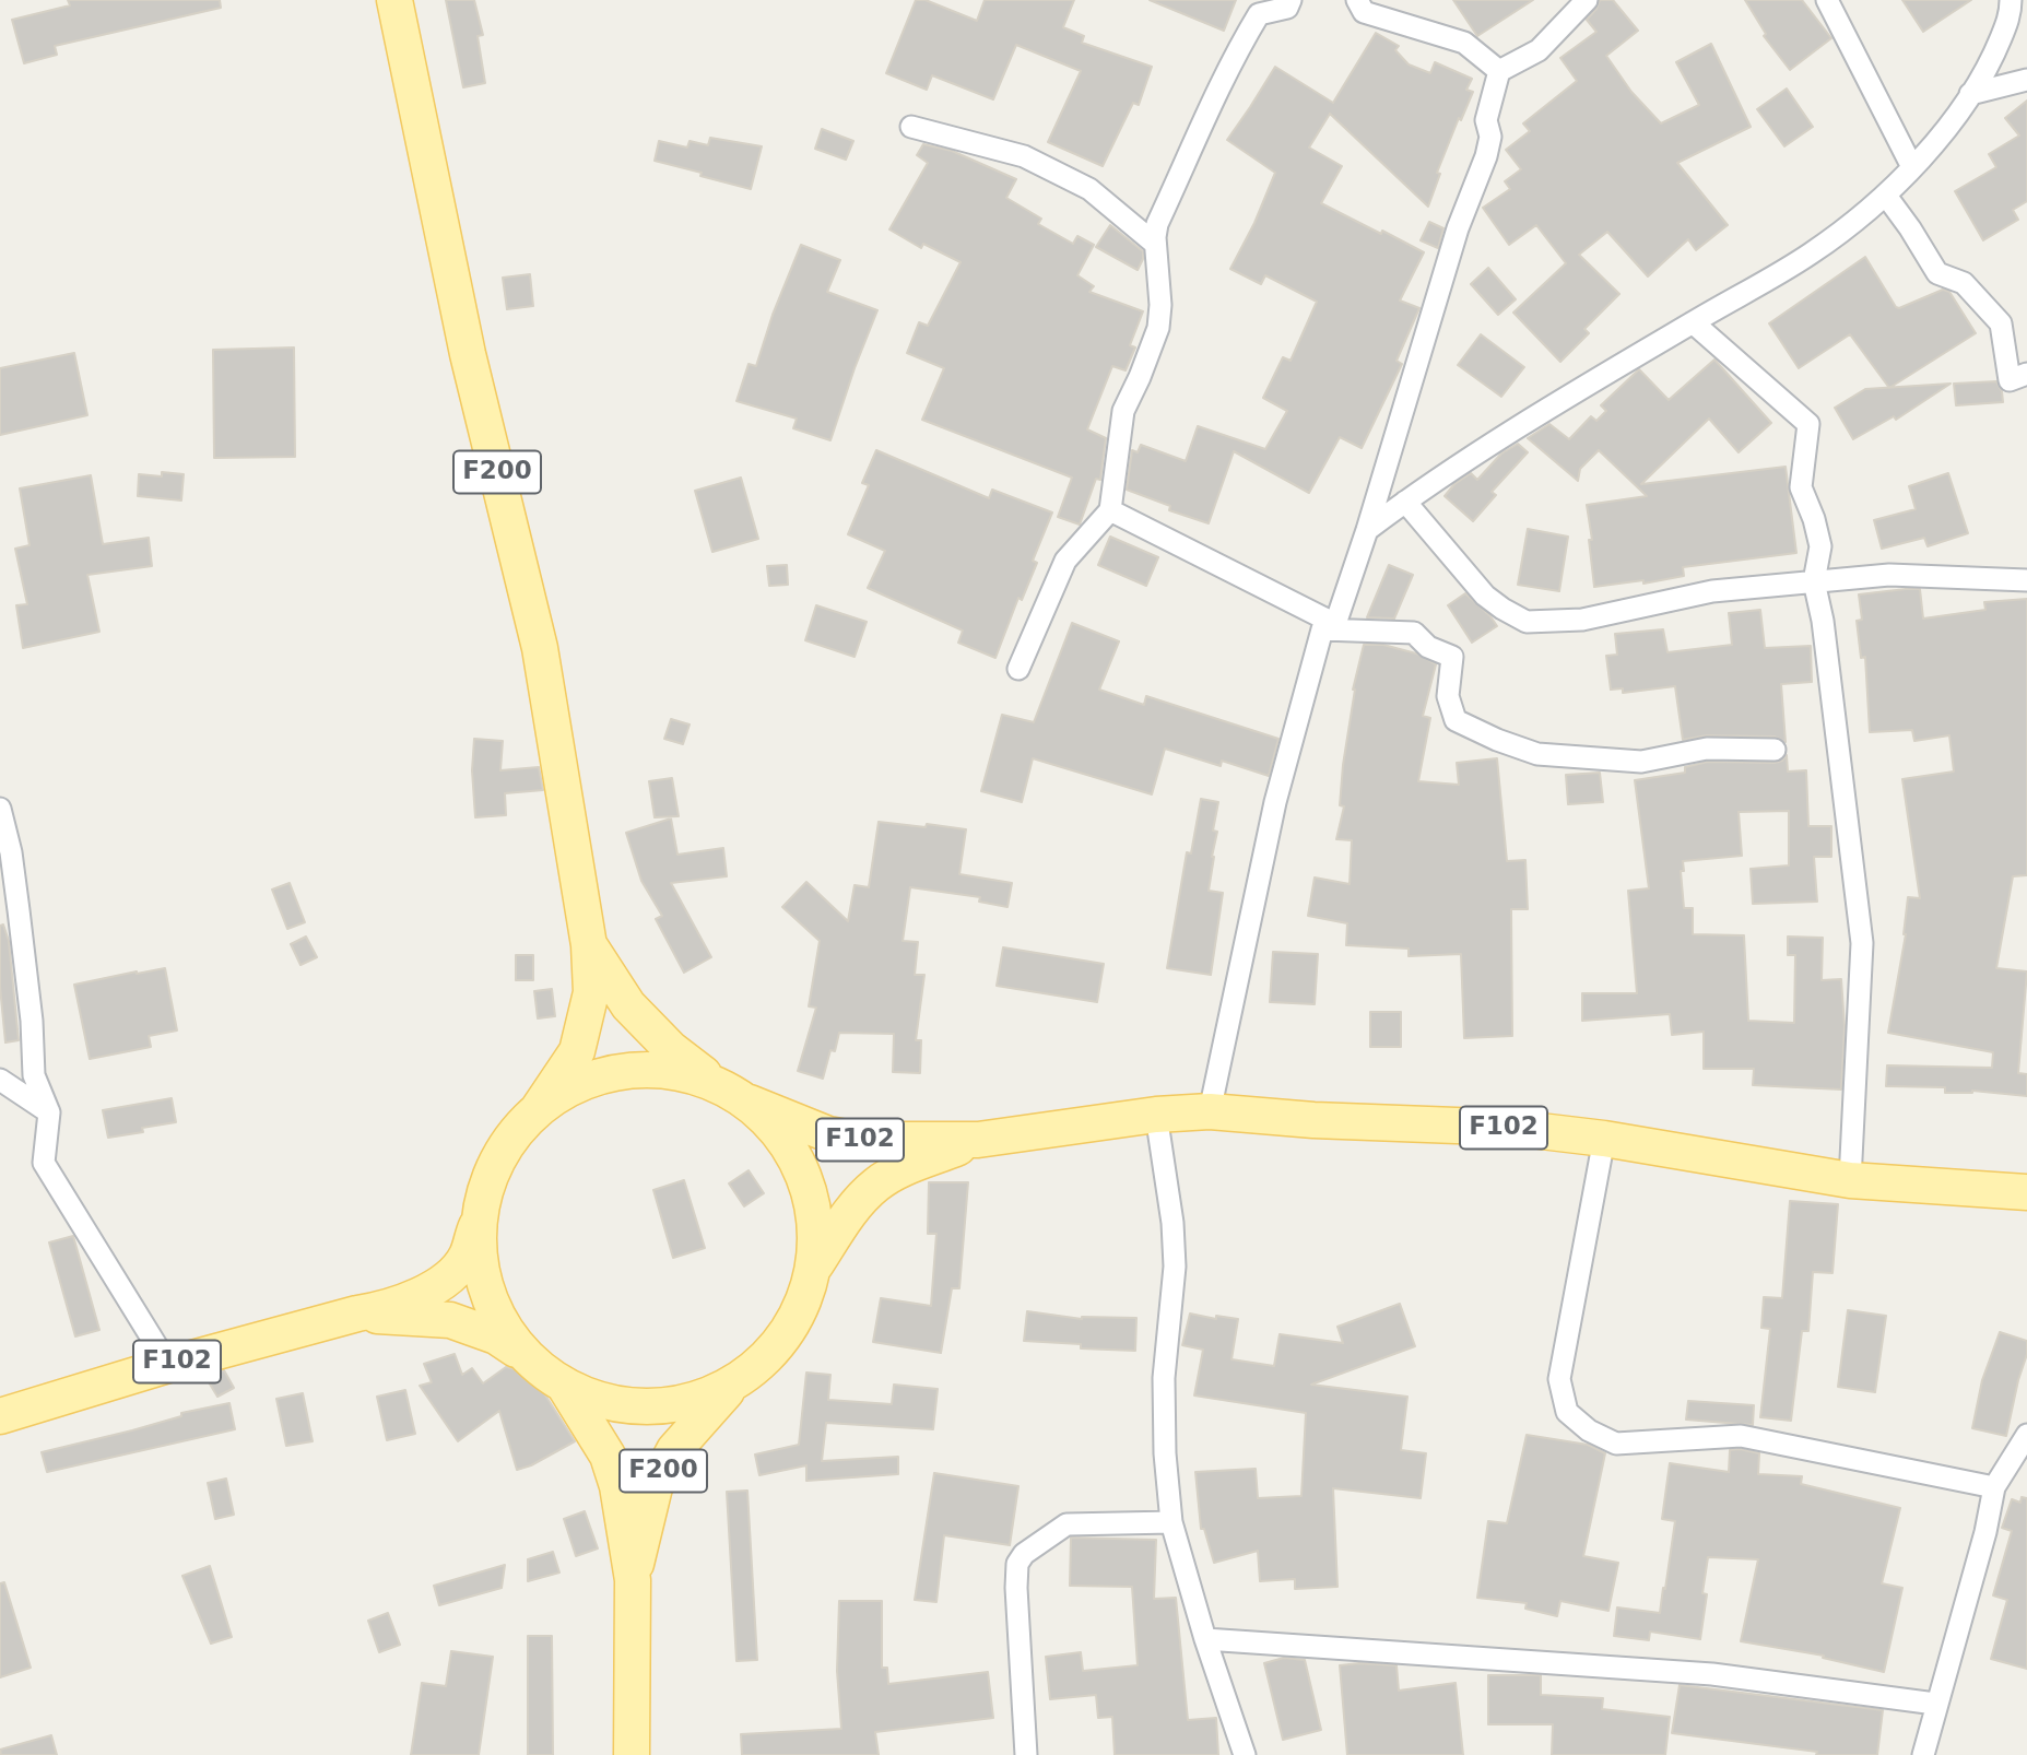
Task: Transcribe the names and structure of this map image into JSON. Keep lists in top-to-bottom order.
{
  "streets": {
    "main road": ["F200", "F102"]
  }
}
